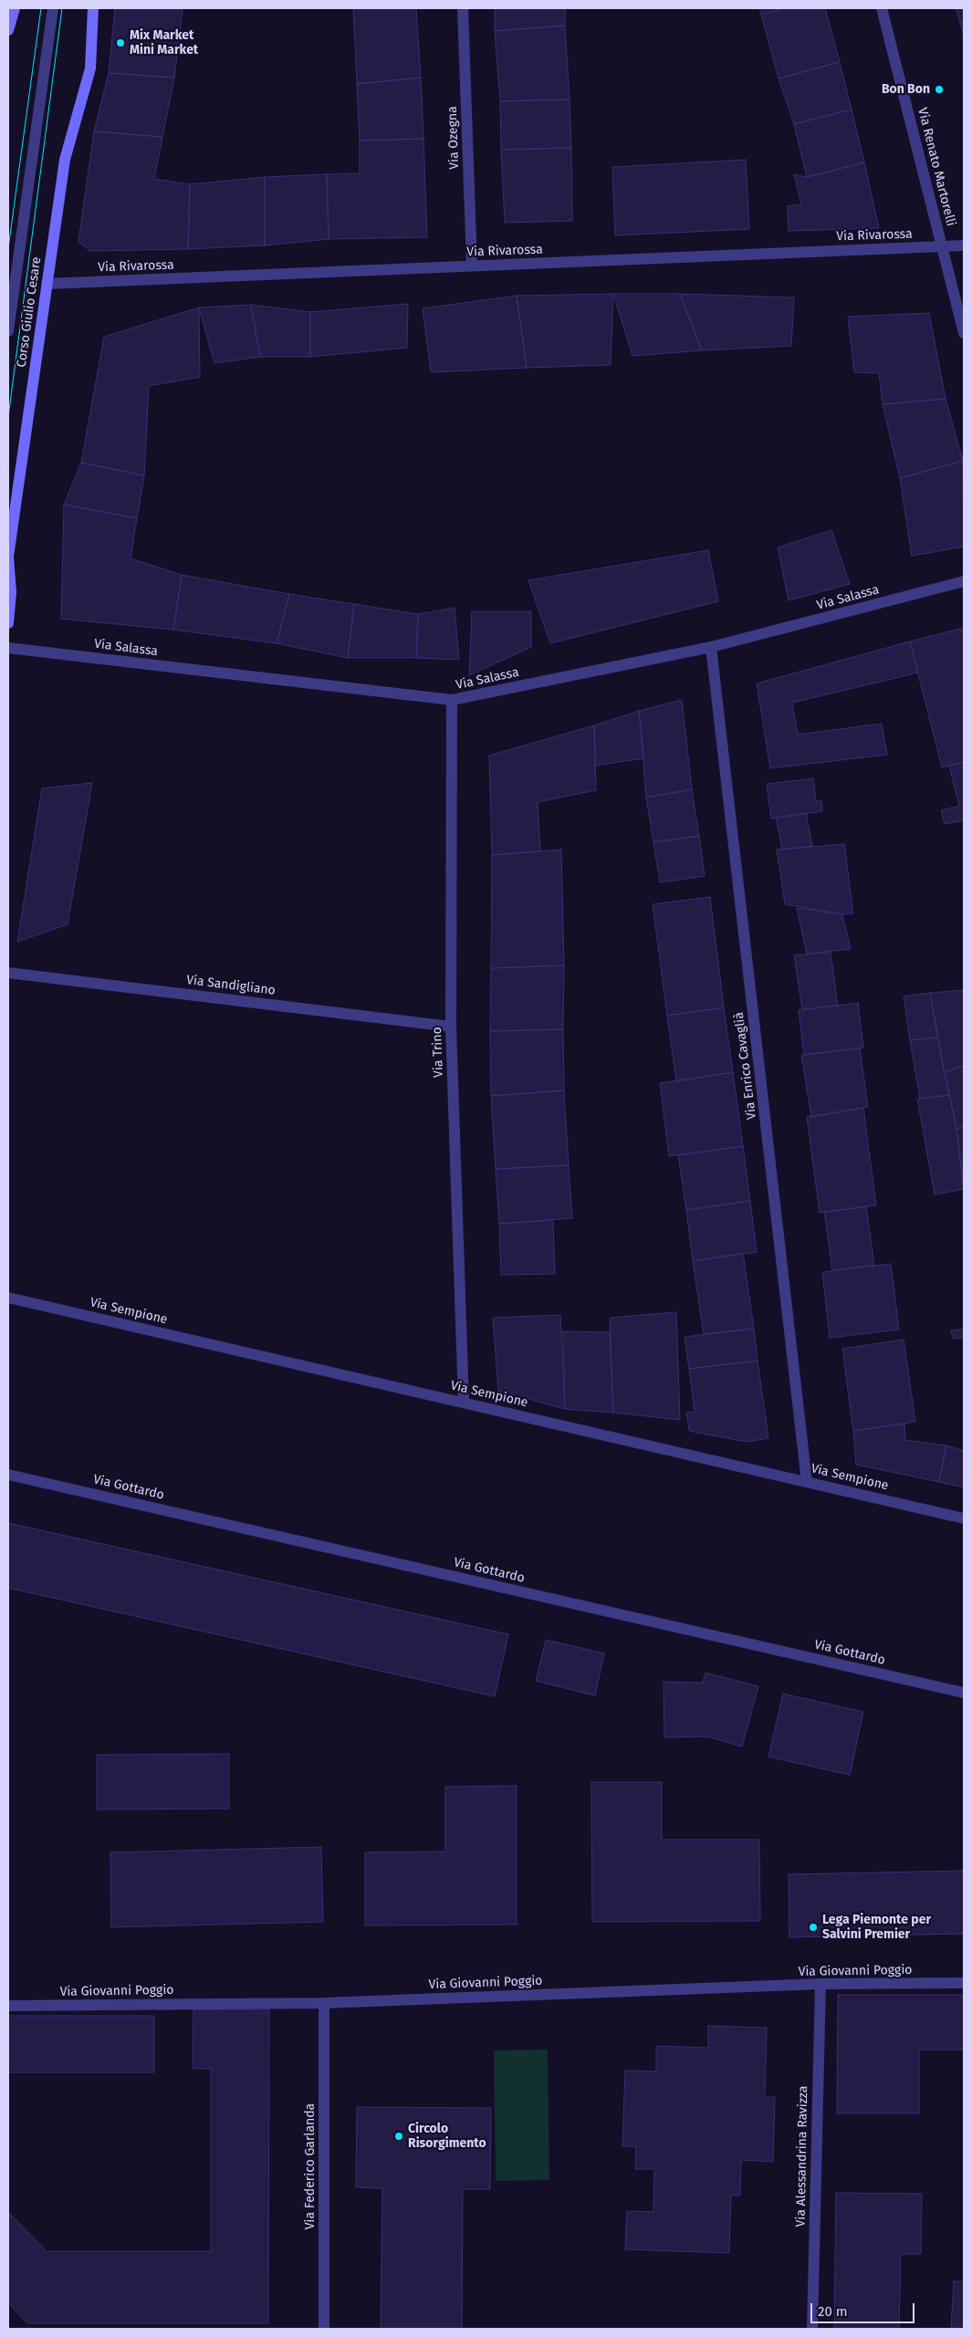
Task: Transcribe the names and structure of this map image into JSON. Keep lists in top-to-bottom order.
{
  "streets": {
    "main road": ["Corso Giulio Cesare"],
    "street": [
      "Via Ozegna",
      "Via Renato Martorelli",
      "Via Rivarossa",
      "Via Salassa",
      "Via Sandigliano",
      "Via Trino",
      "Via Enrico Cavaglià",
      "Via Sempione",
      "Via Gottardo",
      "Via Giovanni Poggio",
      "Via Alessandrina Ravizza",
      "Via Federico Garlanda"
    ]
  },
  "crossings": [
    ["Via Ozegna", "Via Rivarossa"],
    ["Via Renato Martorelli", "Via Rivarossa"],
    ["Via Rivarossa", "Corso Giulio Cesare"],
    ["Via Salassa", "Via Trino"],
    ["Via Salassa", "Via Enrico Cavaglià"],
    ["Via Sandigliano", "Via Trino"],
    ["Via Trino", "Via Sempione"],
    ["Via Enrico Cavaglià", "Via Sempione"],
    ["Via Giovanni Poggio", "Via Alessandrina Ravizza"],
    ["Via Giovanni Poggio", "Via Federico Garlanda"]
  ],
  "places": [
    "Mix Market Mini Market",
    "Bon Bon",
    "Lega Piemonte per Salvini Premier",
    "Circolo Risorgimento"
  ],
  "scale_bar": "20 m"
}
